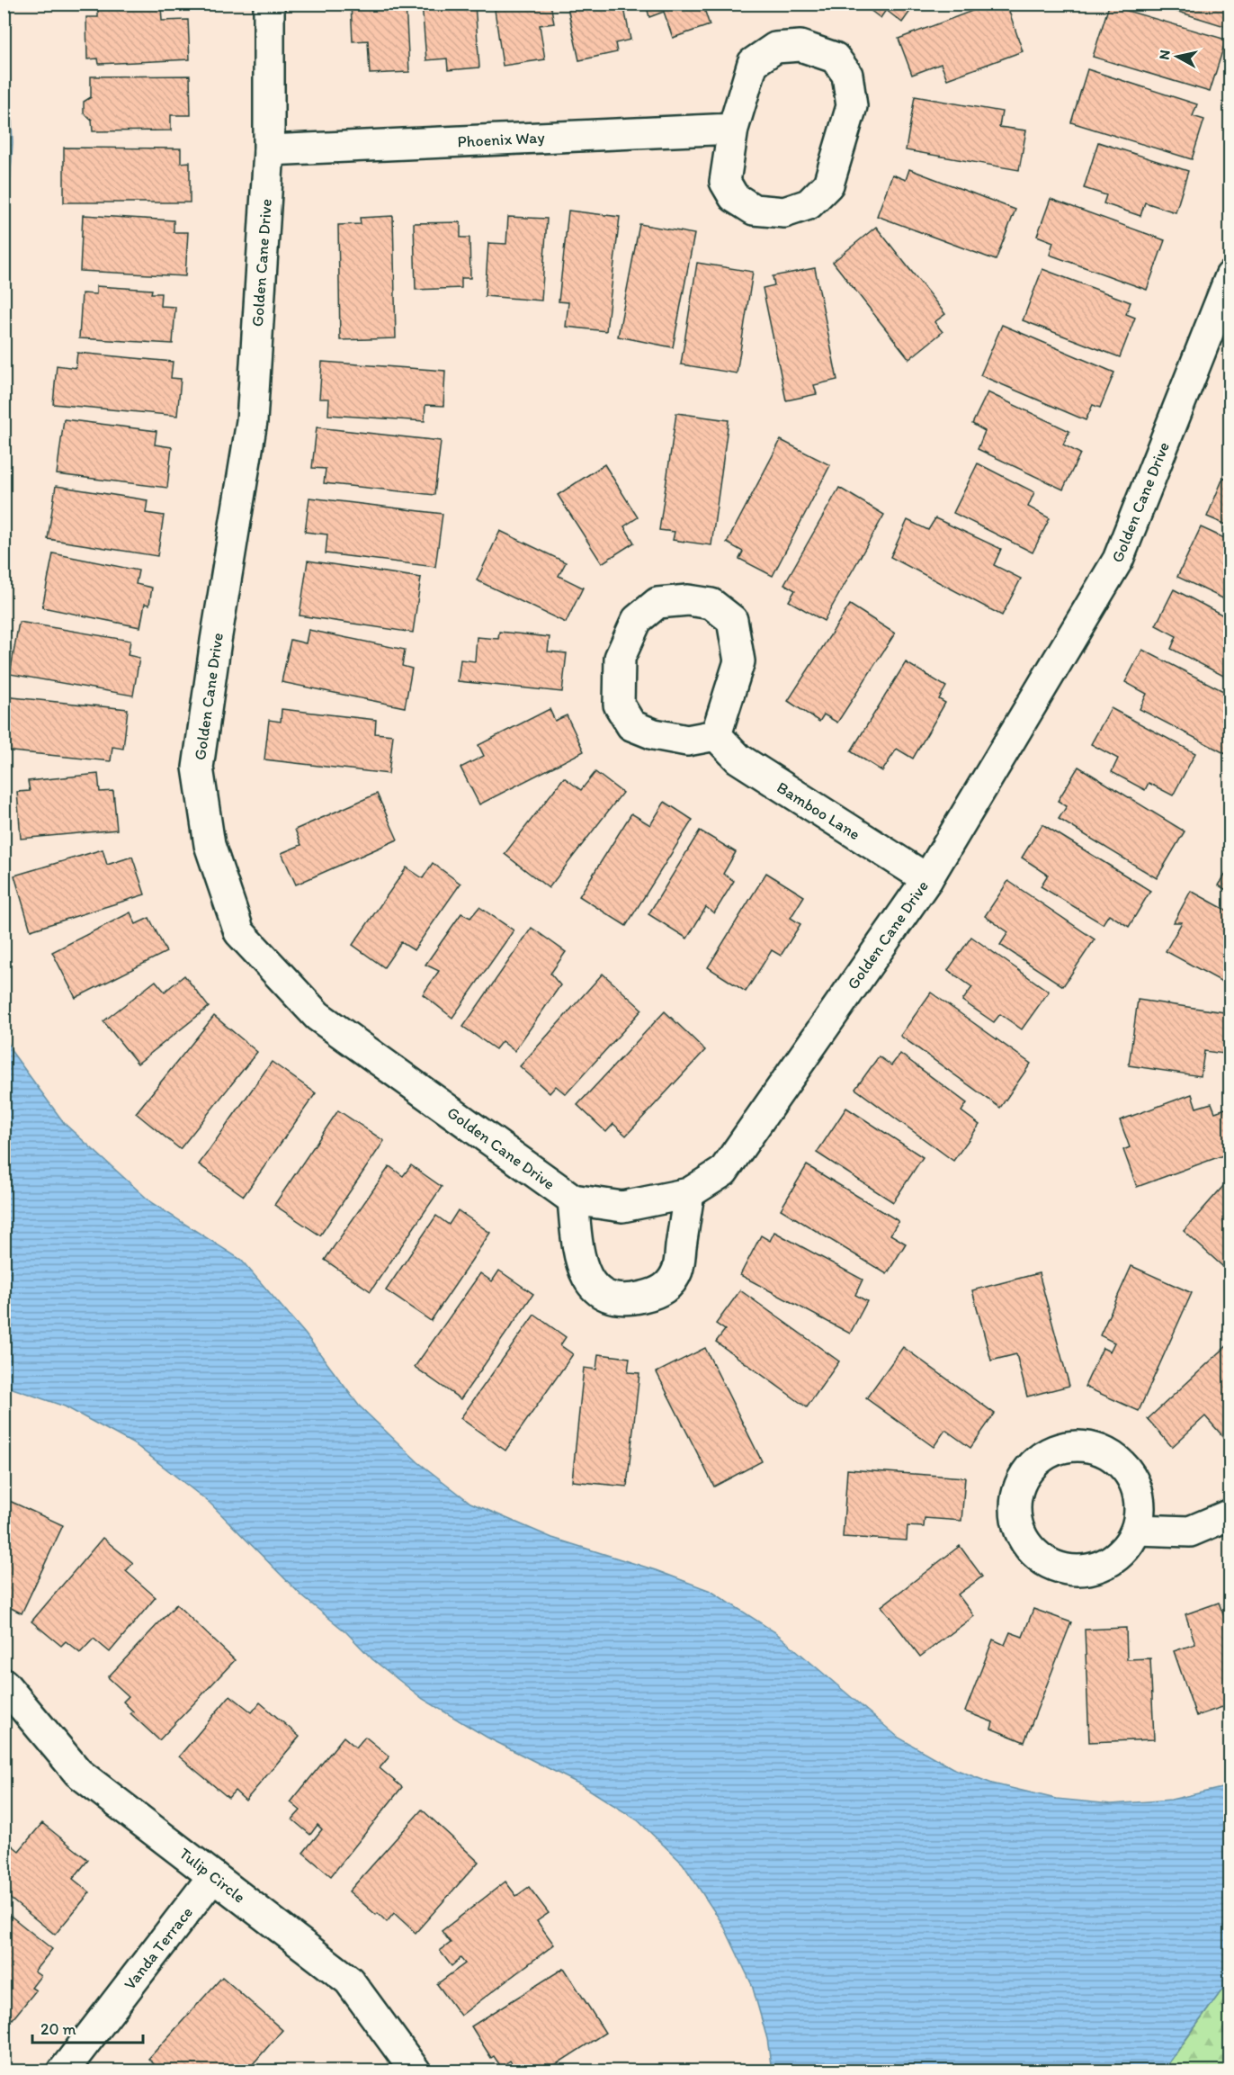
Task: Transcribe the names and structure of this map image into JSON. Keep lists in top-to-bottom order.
{
  "streets": {
    "street": [
      "Phoenix Way",
      "Golden Cane Drive",
      "Bamboo Lane",
      "Tulip Circle",
      "Vanda Terrace"
    ]
  },
  "crossings": [
    ["Phoenix Way", "Golden Cane Drive"],
    ["Golden Cane Drive", "Bamboo Lane"],
    ["Tulip Circle", "Vanda Terrace"]
  ],
  "scale_bar": "20 m",
  "north": "left"
}
